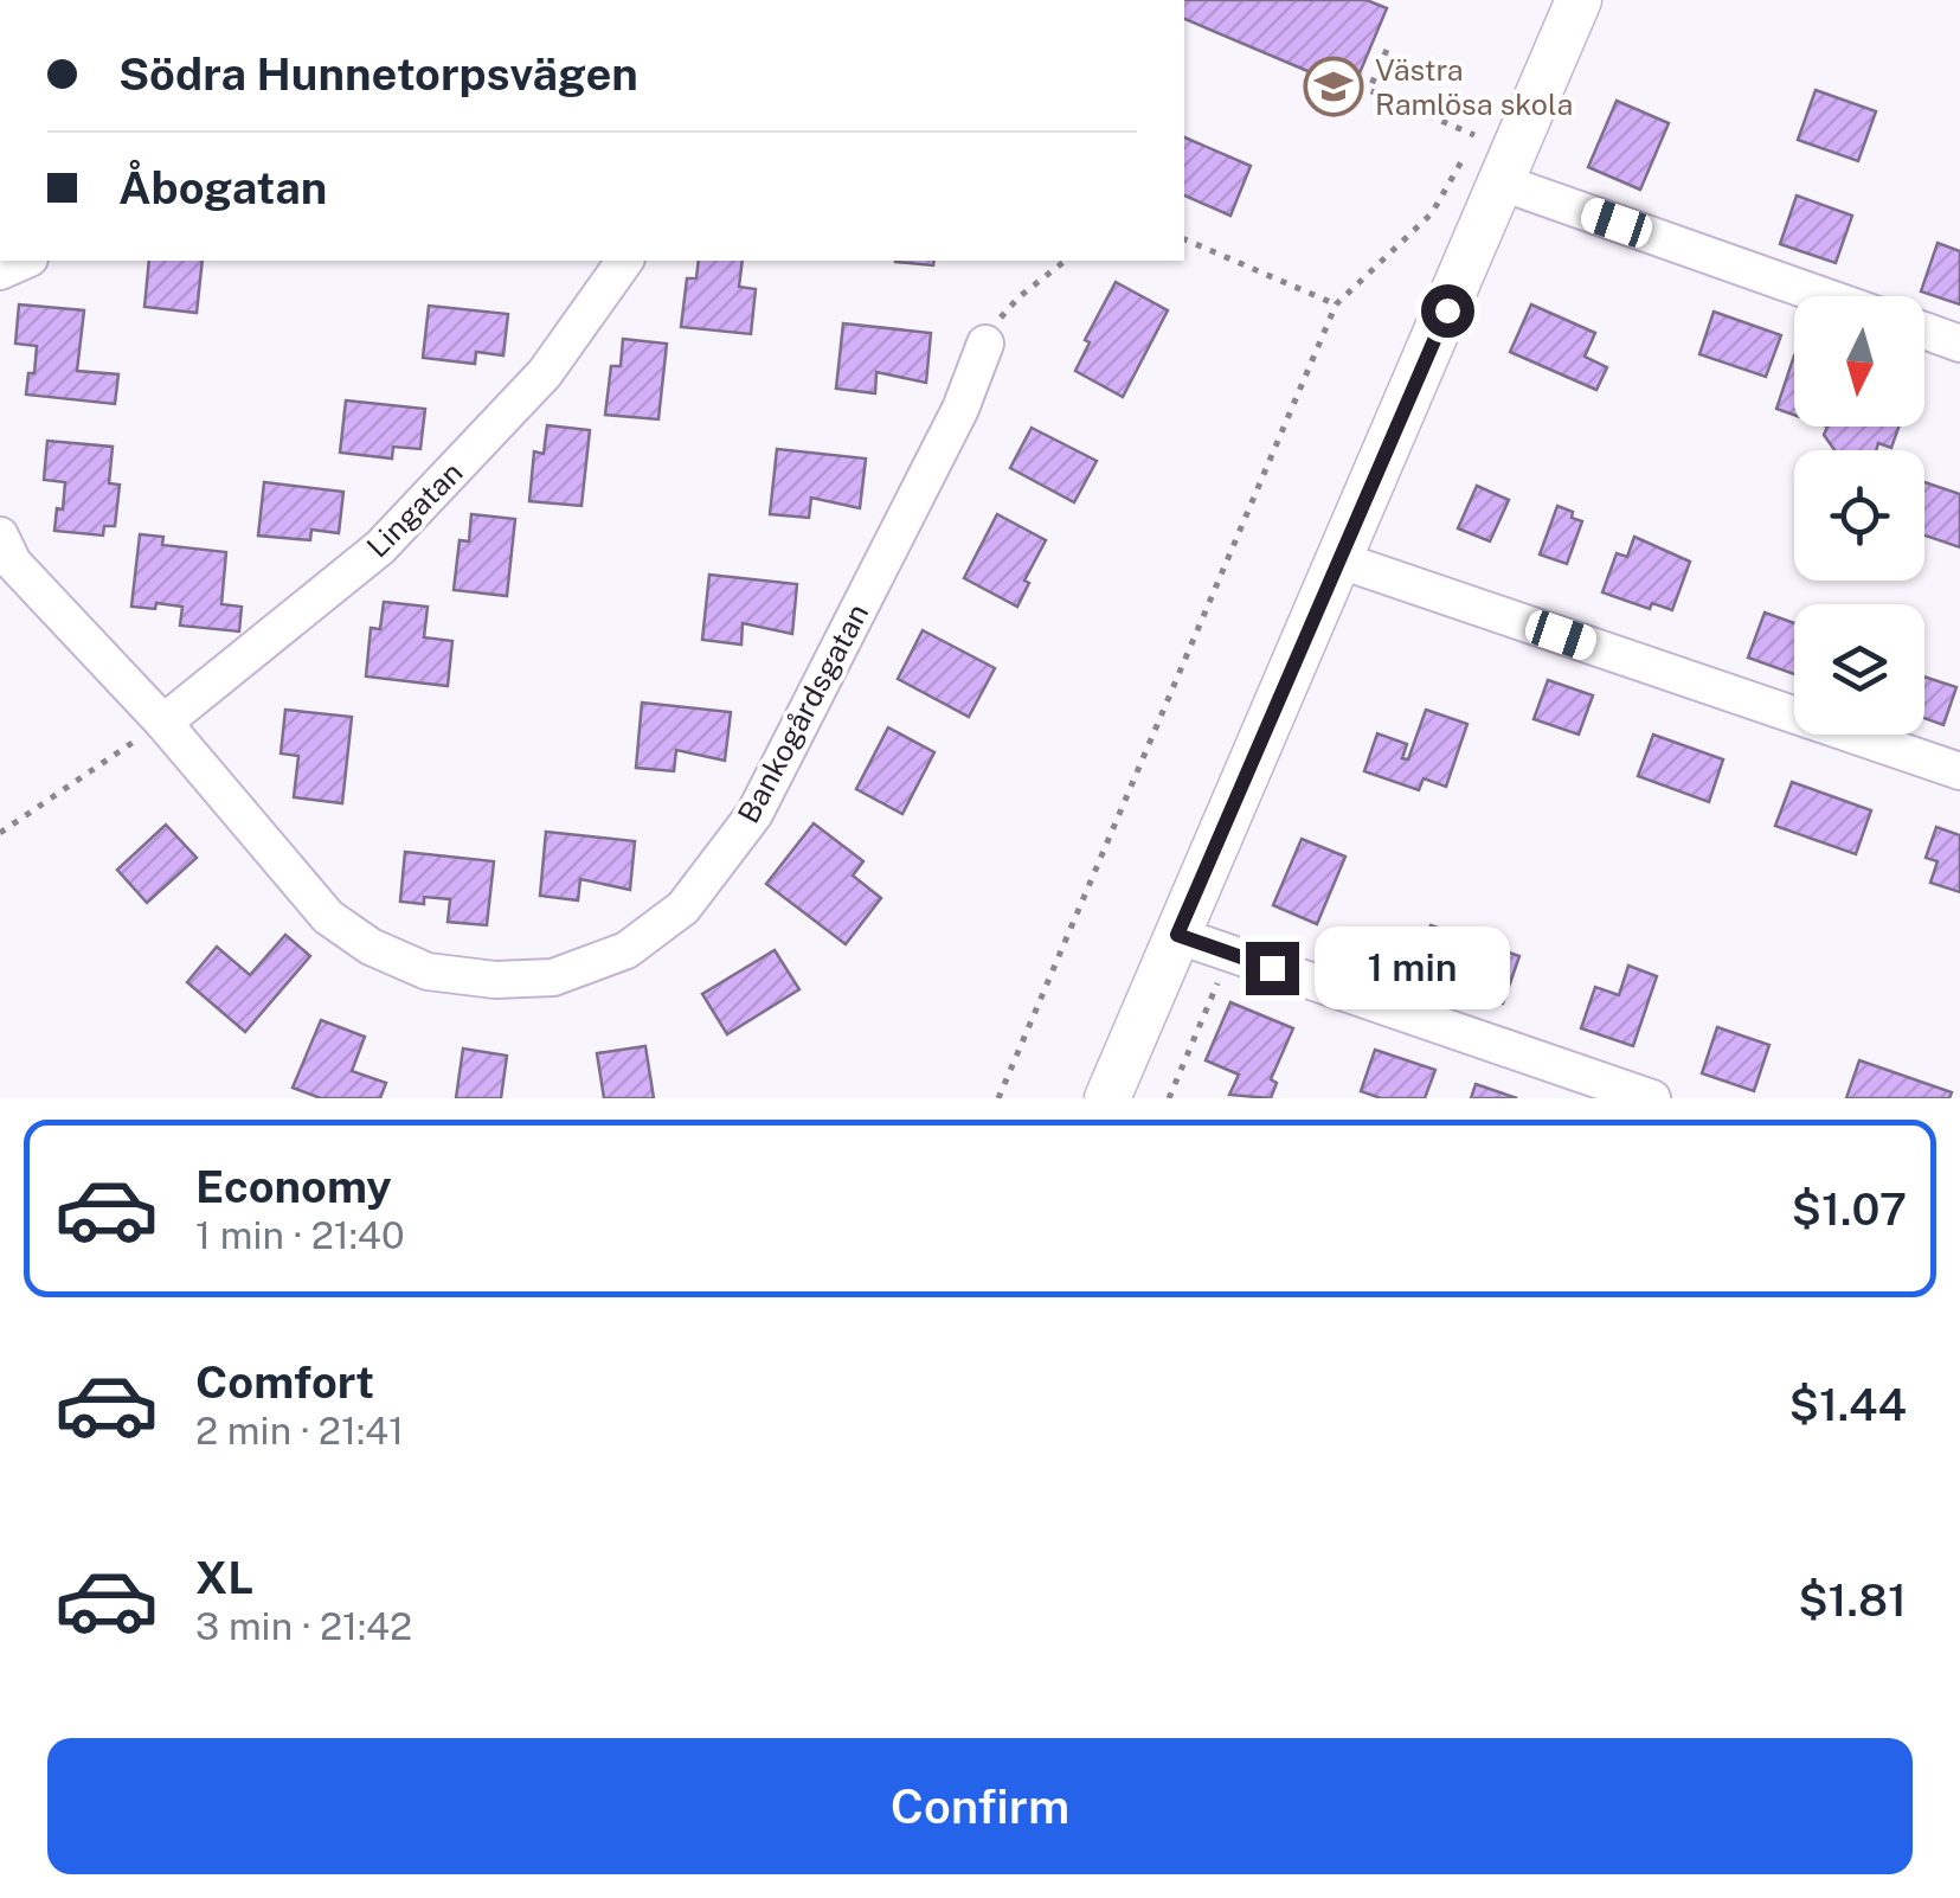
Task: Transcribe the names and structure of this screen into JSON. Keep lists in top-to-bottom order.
{
  "streets": {
    "street": ["Lingatan", "Bankogårdsgatan"]
  },
  "crossings": [
    ["Lingatan", "Bankogårdsgatan"]
  ],
  "places": {
    "school or university": ["Västra Ramlösa skola"]
  },
  "north": "bottom",
  "page": {
    "banner": ["Södra Hunnetorpsvägen", "Åbogatan"],
    "bubble": "1 min",
    "list": [
      {
        "name": "Economy",
        "note": "1 min · 21:40",
        "value": "$1.07"
      },
      {
        "name": "Comfort",
        "note": "2 min · 21:41",
        "value": "$1.44"
      },
      {
        "name": "XL",
        "note": "3 min · 21:42",
        "value": "$1.81"
      }
    ],
    "buttons": "Confirm"
  }
}
